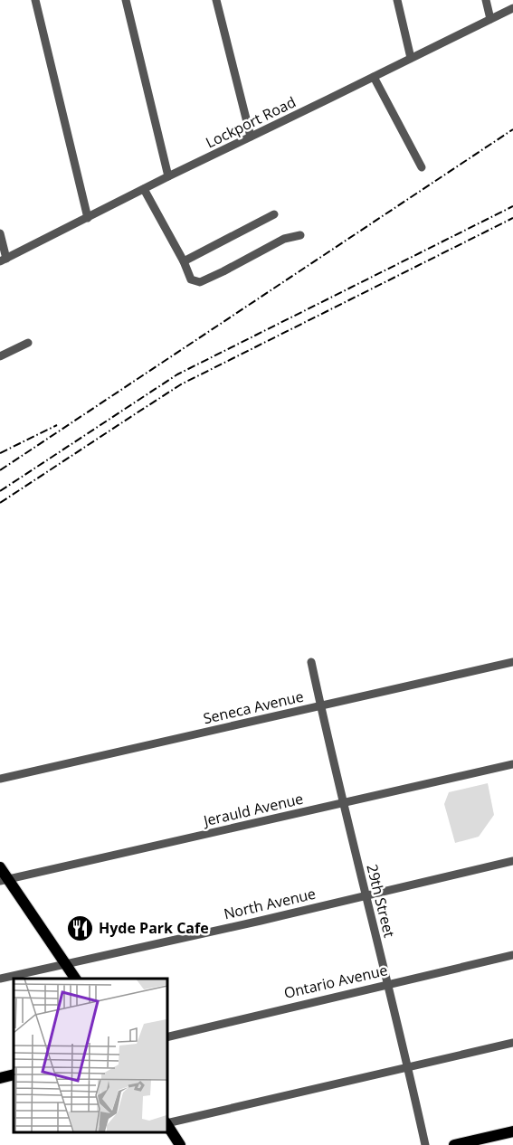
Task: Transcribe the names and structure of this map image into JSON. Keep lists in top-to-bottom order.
{
  "streets": {
    "street": [
      "Lockport Road",
      "Seneca Avenue",
      "Jerauld Avenue",
      "29th Street",
      "North Avenue",
      "Ontario Avenue"
    ]
  },
  "crossings": [
    ["Seneca Avenue", "29th Street"],
    ["Jerauld Avenue", "29th Street"],
    ["29th Street", "North Avenue"],
    ["29th Street", "Ontario Avenue"]
  ],
  "places": {
    "restaurant": ["Hyde Park Cafe"]
  }
}
